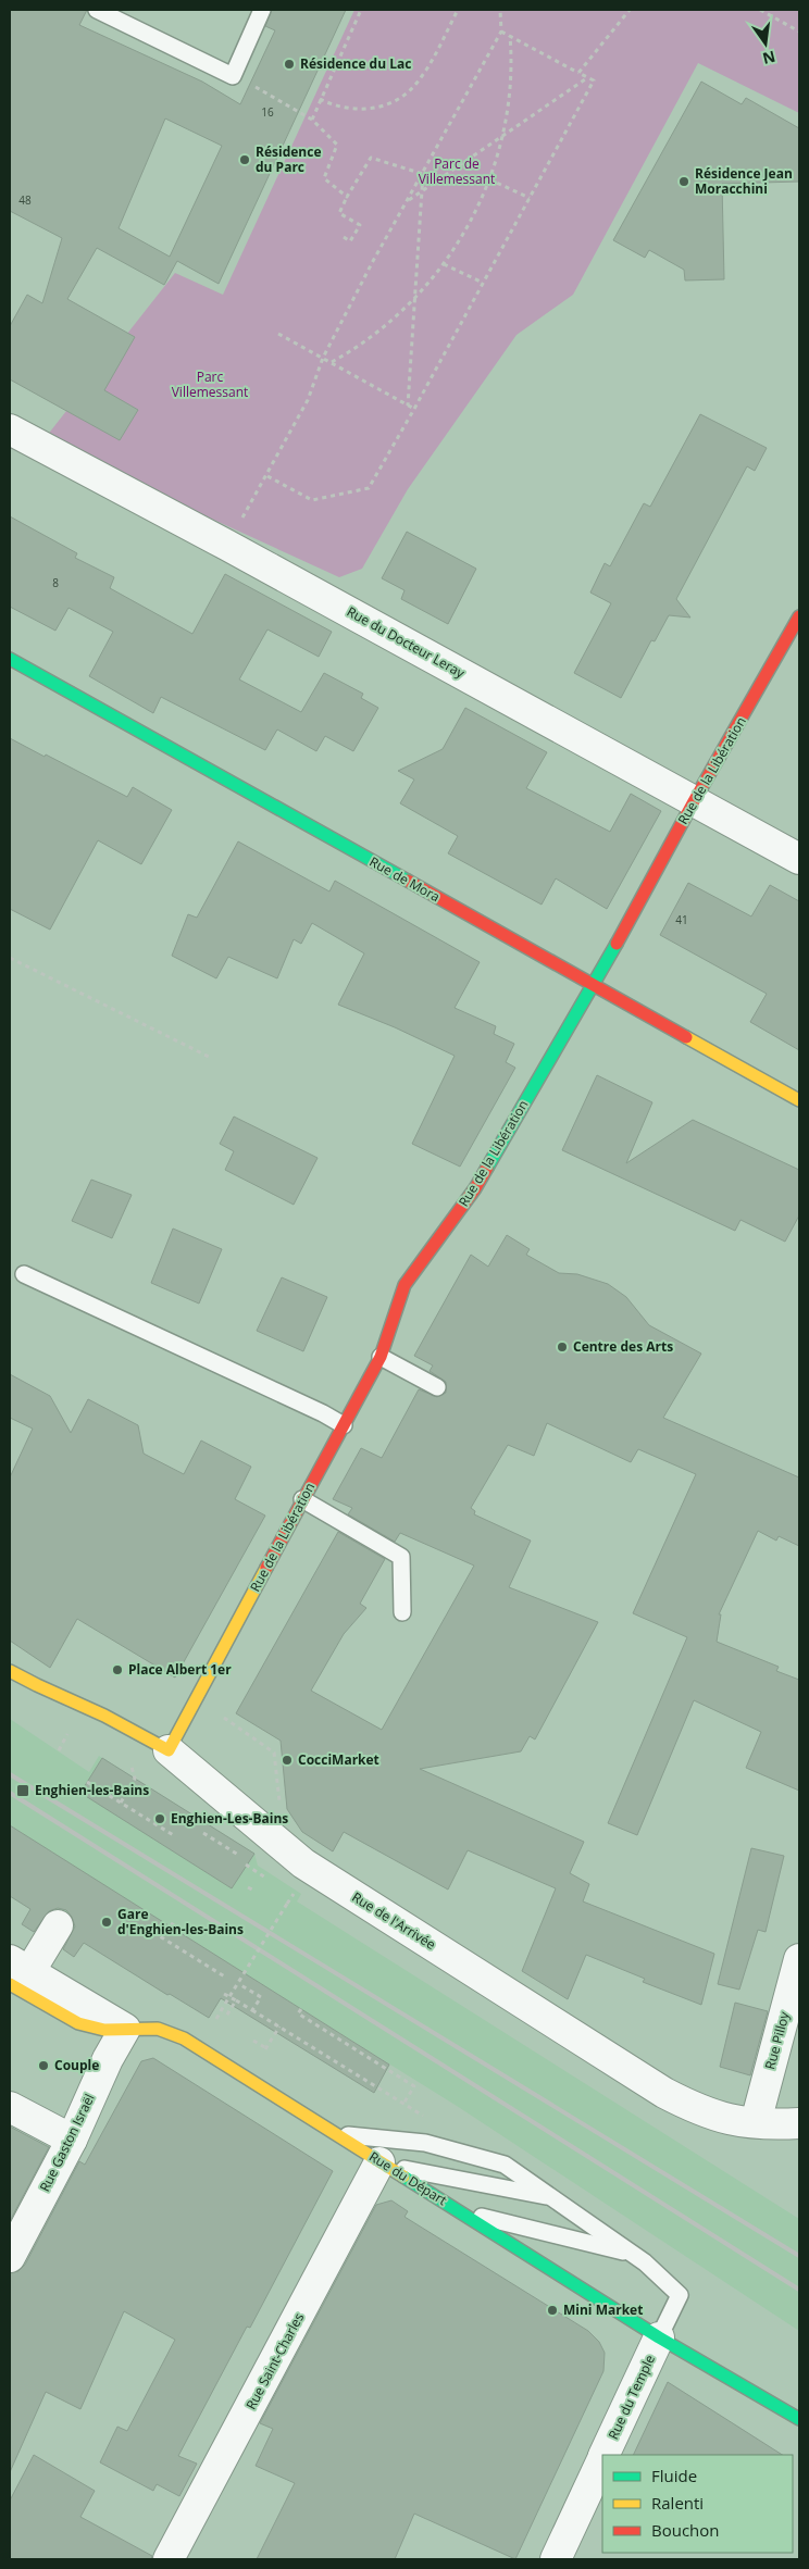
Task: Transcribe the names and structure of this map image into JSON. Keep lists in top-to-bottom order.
{
  "streets": {
    "street": [
      "Rue du Docteur Leray",
      "Rue de la Libération",
      "Rue de Mora",
      "Rue de l'Arrivée",
      "Rue Pilloy",
      "Rue Gaston Israël",
      "Rue du Départ",
      "Rue Saint-Charles",
      "Rue du Temple"
    ]
  },
  "crossings": [
    ["Rue du Docteur Leray", "Rue de la Libération"],
    ["Rue de la Libération", "Rue de Mora"],
    ["Rue de la Libération", "Rue de l'Arrivée"],
    ["Rue de l'Arrivée", "Rue Pilloy"],
    ["Rue Gaston Israël", "Rue du Départ"],
    ["Rue du Départ", "Rue Saint-Charles"],
    ["Rue du Départ", "Rue du Temple"]
  ],
  "parks": ["Parc de Villemessant", "Parc Villemessant"],
  "places": {
    "other": [
      "Résidence du Lac",
      "Résidence du Parc",
      "Résidence Jean Moracchini",
      "Centre des Arts",
      "Place Albert 1er",
      "CocciMarket",
      "Enghien-Les-Bains",
      "Gare d'Enghien-les-Bains",
      "Couple",
      "Mini Market"
    ],
    "transit": ["Enghien-les-Bains"]
  },
  "house_numbers": [
    "16",
    "48",
    "8",
    "41"
  ],
  "legend": ["Fluide", "Ralenti", "Bouchon"],
  "north": "bottom"
}
